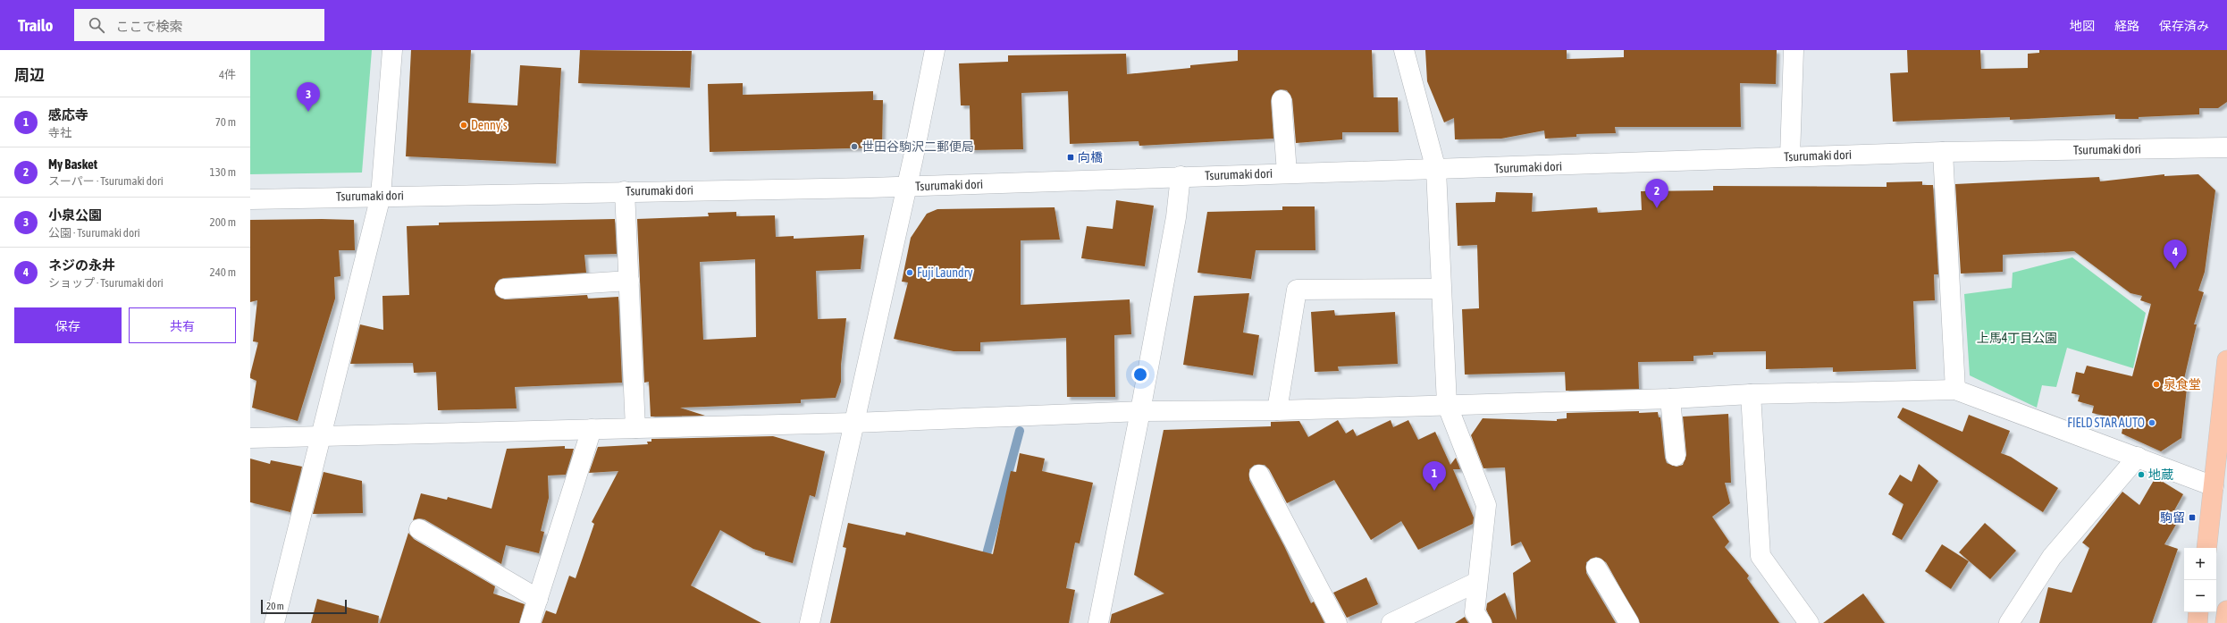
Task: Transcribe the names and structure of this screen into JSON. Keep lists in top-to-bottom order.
{
  "streets": {
    "street": ["Tsurumaki dori"]
  },
  "parks": ["上馬4丁目公園"],
  "places": {
    "other": [
      "Denny's",
      "世田谷駒沢二郵便局",
      "Fuji Laundry",
      "泉食堂",
      "FIELD STAR AUTO",
      "地蔵"
    ],
    "transit": ["向橋", "駒留"]
  },
  "scale_bar": "20 m",
  "page": {
    "header": "Trailo",
    "search": "ここで検索",
    "nav": ["地図", "経路", "保存済み"],
    "heading": ["周辺", "4件"],
    "pins": [
      "3",
      "2",
      "4",
      "1"
    ],
    "list": [
      {
        "mark": "1",
        "name": "感応寺",
        "note": "寺社",
        "value": "70 m"
      },
      {
        "mark": "2",
        "name": "My Basket",
        "note": "スーパー · Tsurumaki dori",
        "value": "130 m"
      },
      {
        "mark": "3",
        "name": "小泉公園",
        "note": "公園 · Tsurumaki dori",
        "value": "200 m"
      },
      {
        "mark": "4",
        "name": "ネジの永井",
        "note": "ショップ · Tsurumaki dori",
        "value": "240 m"
      }
    ],
    "buttons": ["保存", "共有"],
    "map_buttons": ["+", "−"],
    "scale": "20 m"
  }
}
